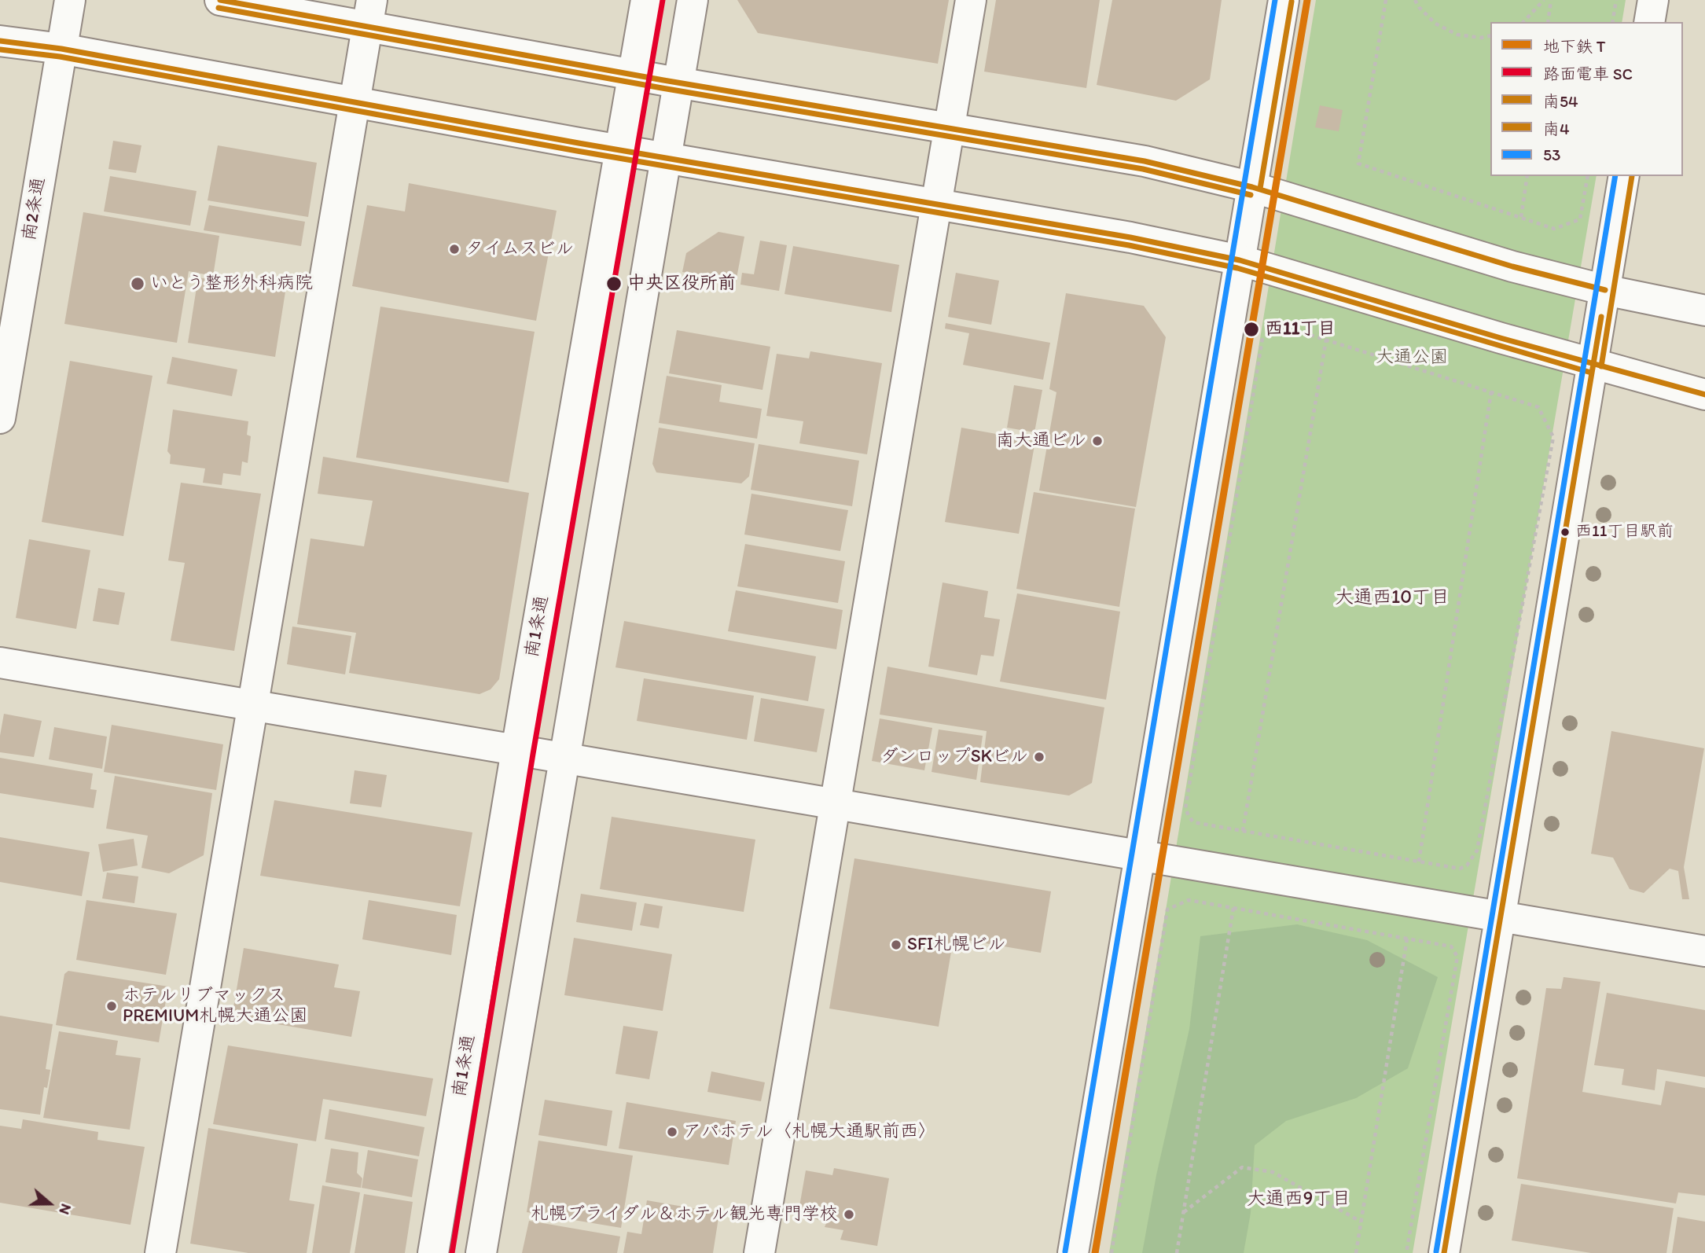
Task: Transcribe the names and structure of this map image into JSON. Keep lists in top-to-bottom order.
{
  "streets": {
    "main road": ["南2条通", "南1条通"]
  },
  "districts": ["大通西10丁目", "大通西9丁目"],
  "parks": ["大通公園"],
  "places": [
    "タイムスビル",
    "いとう整形外科病院",
    "中央区役所前",
    "西11丁目",
    "南大通ビル",
    "西11丁目駅前",
    "ダンロップSKビル",
    "SFI札幌ビル",
    "ホテルリブマックス PREMIUM札幌大通公園",
    "アパホテル〈札幌大通駅前西〉",
    "札幌ブライダル＆ホテル観光専門学校"
  ],
  "lines": [
    "metro line T",
    "tram line SC",
    "transit line 南54",
    "transit line 53",
    "transit line 南4"
  ],
  "legend": [
    "地下鉄 T",
    "路面電車 SC",
    "南54",
    "南4",
    "53"
  ],
  "north": "right"
}
